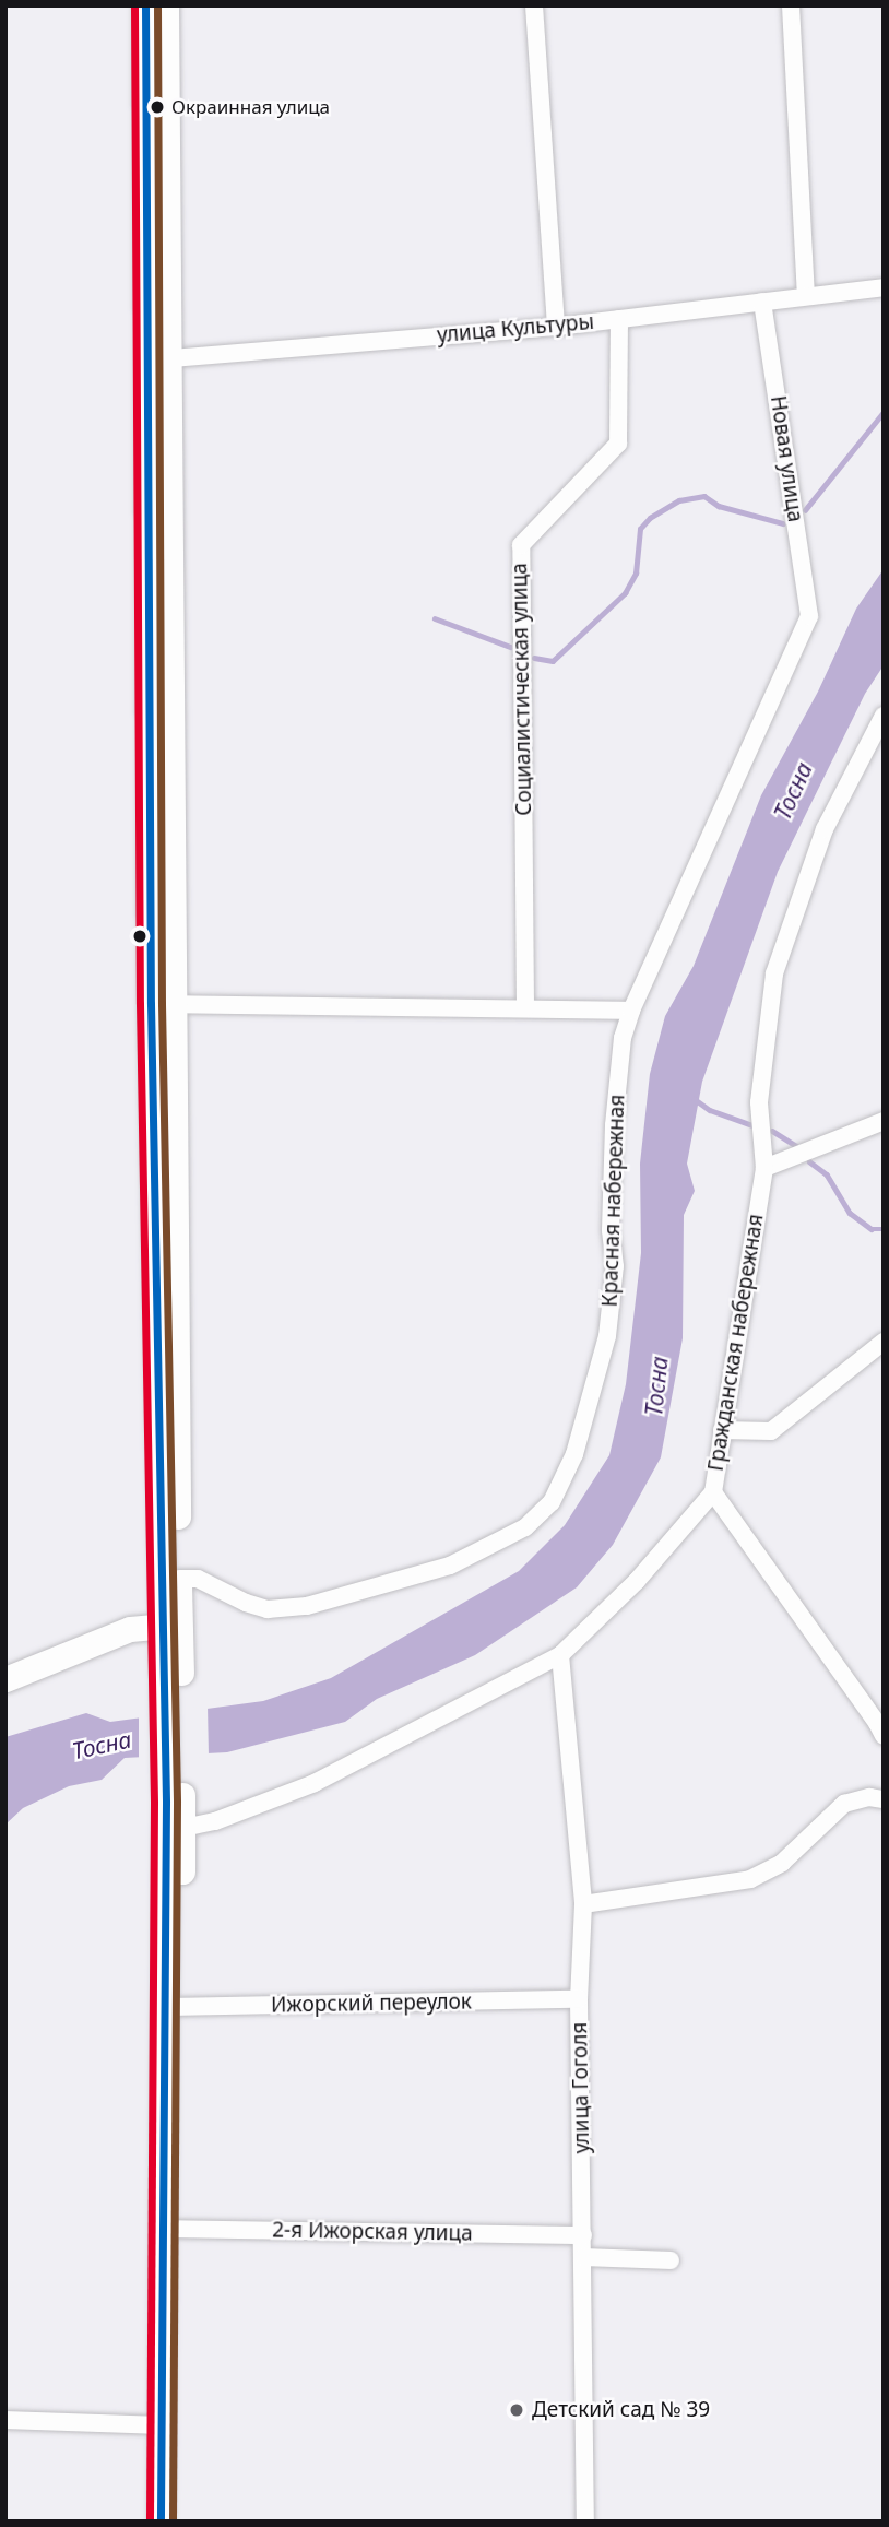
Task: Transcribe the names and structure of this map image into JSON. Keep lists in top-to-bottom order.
{
  "streets": {
    "street": [
      "улица Культуры",
      "Новая улица",
      "Социалистическая улица",
      "Красная набережная",
      "Гражданская набережная",
      "Ижорский переулок",
      "улица Гоголя",
      "2-я Ижорская улица"
    ]
  },
  "crossings": [
    ["улица Культуры", "Новая улица"],
    ["улица Культуры", "Социалистическая улица"],
    ["Новая улица", "Красная набережная"],
    ["Гражданская набережная", "улица Гоголя"],
    ["Ижорский переулок", "улица Гоголя"],
    ["улица Гоголя", "2-я Ижорская улица"]
  ],
  "water": ["Тосна"],
  "places": ["Окраинная улица", "Детский сад № 39"]
}
